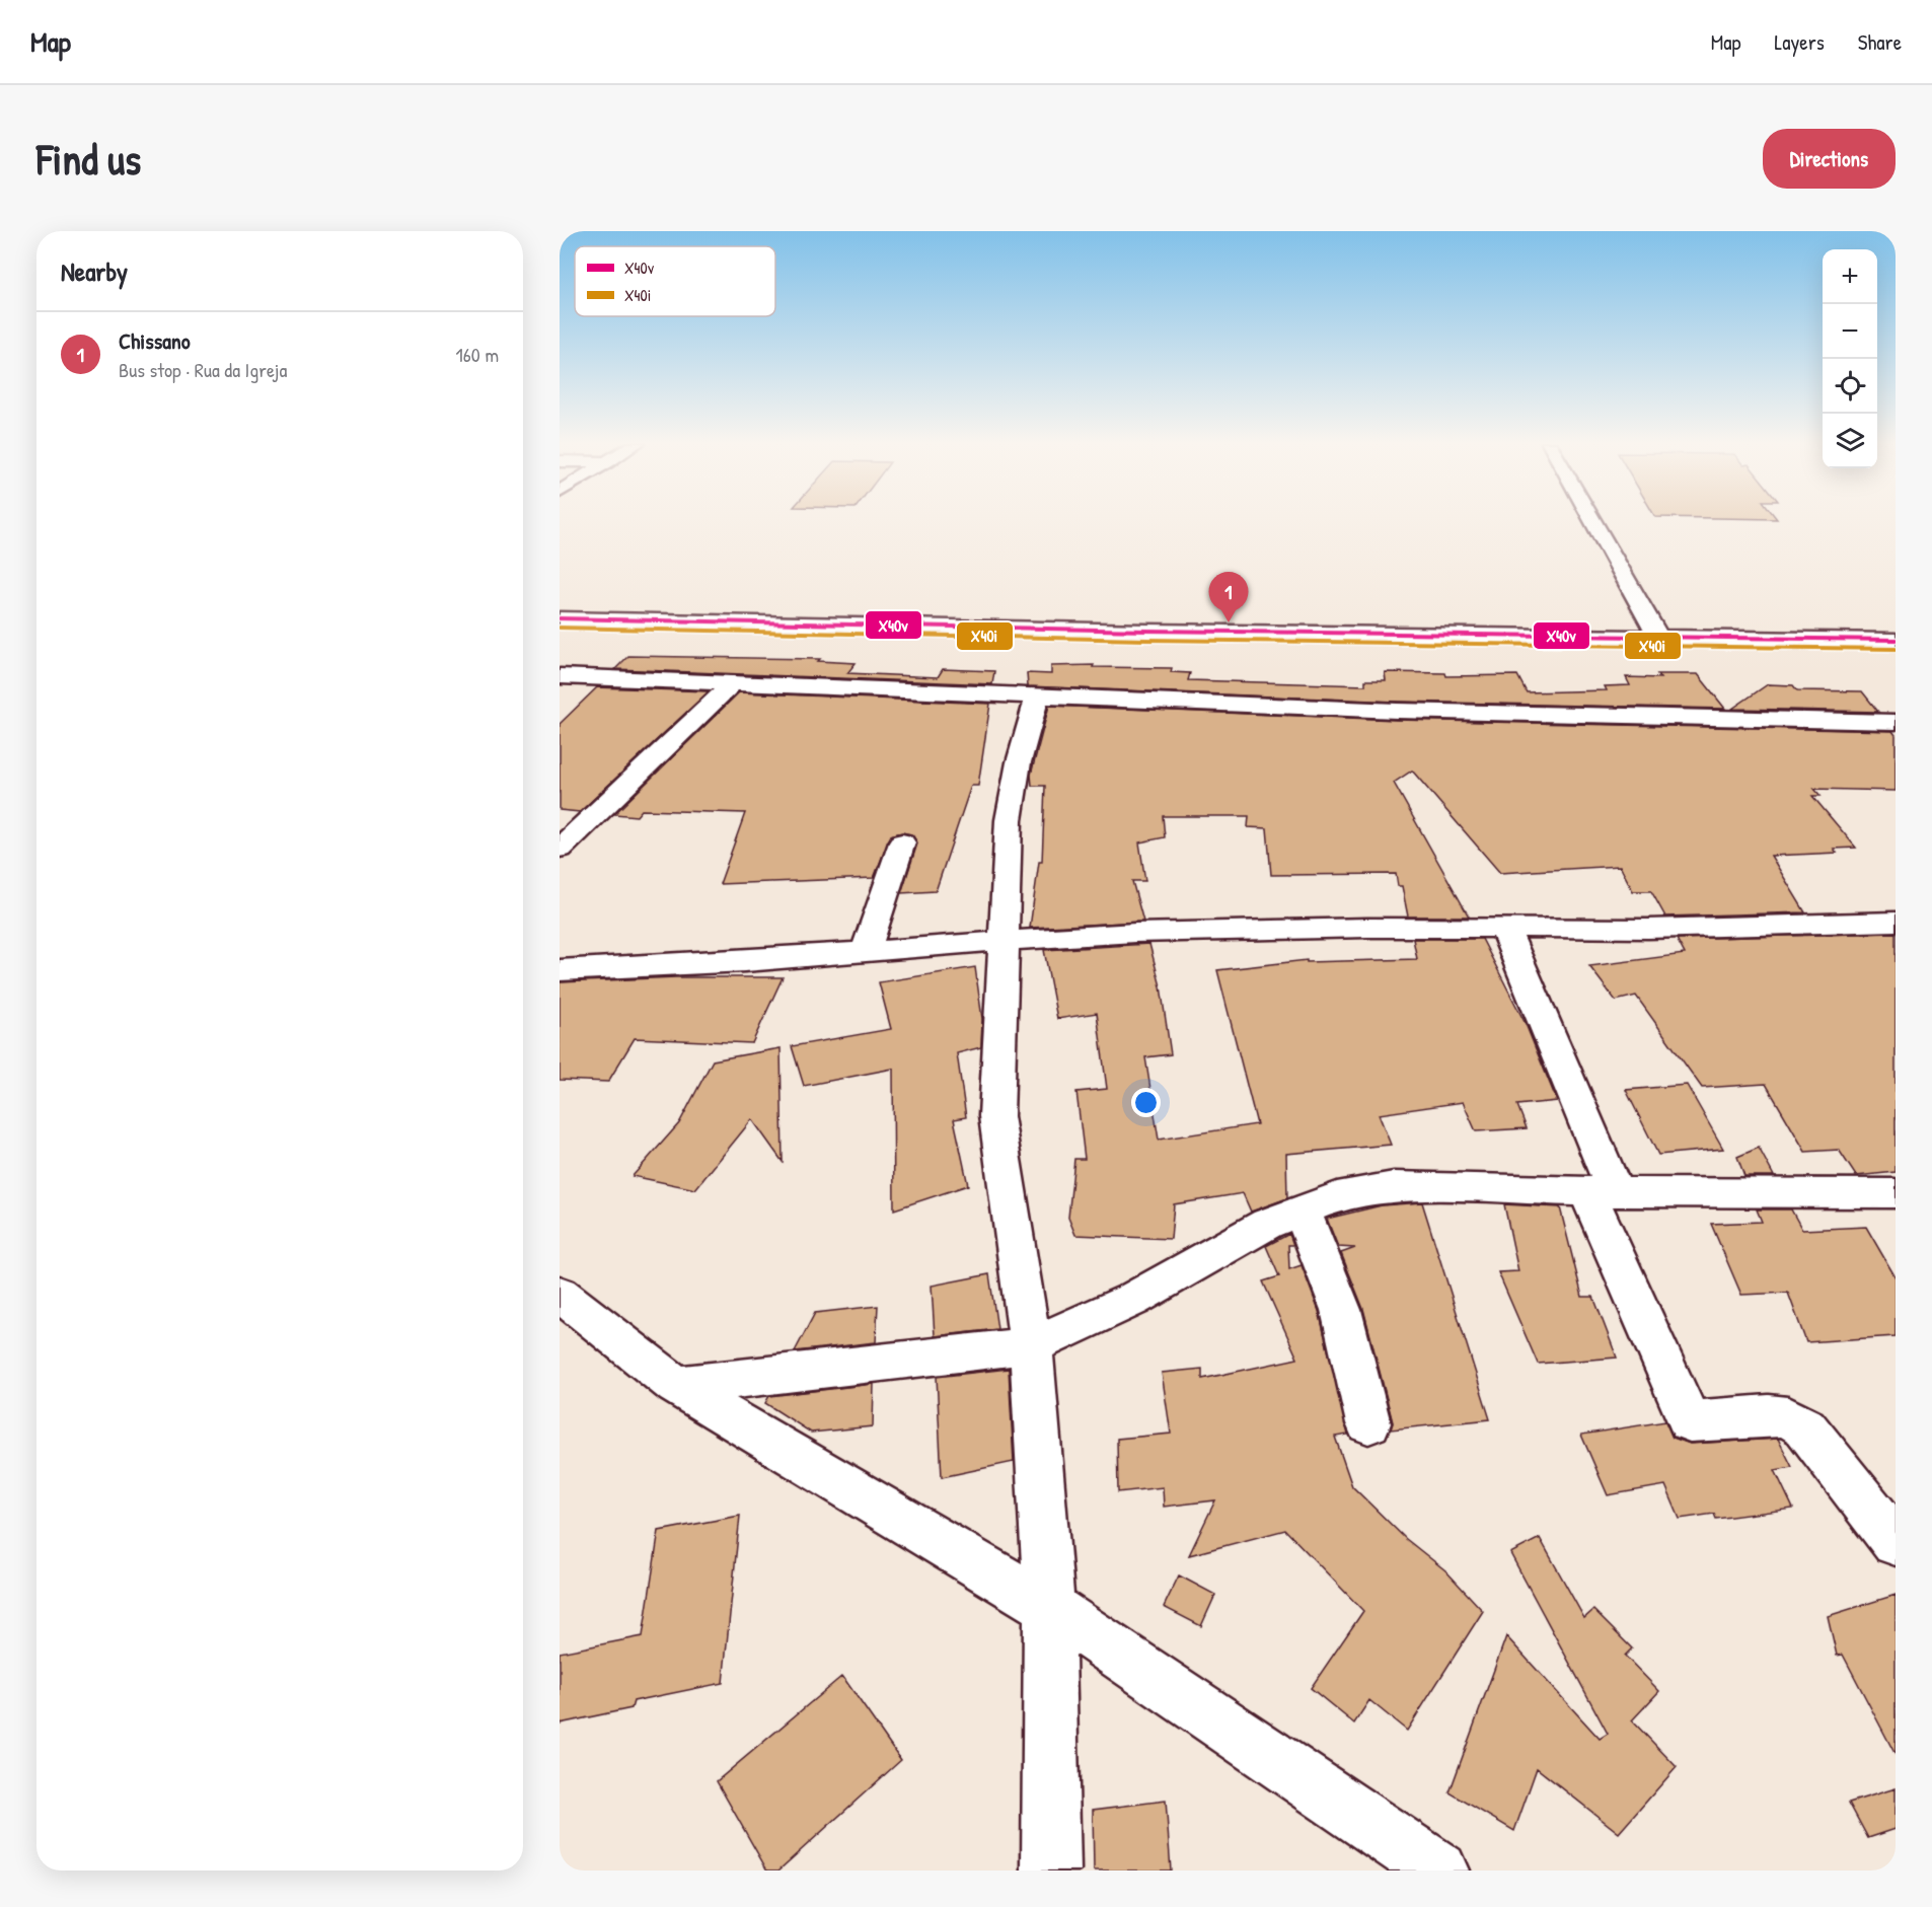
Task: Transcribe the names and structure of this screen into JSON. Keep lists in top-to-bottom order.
{
  "lines": ["transit line X40v", "transit line X40i"],
  "legend": ["X40v", "X40i"],
  "page": {
    "header": "Map",
    "nav": ["Map", "Layers", "Share"],
    "buttons": "Directions",
    "title": "Find us",
    "heading": "Nearby",
    "map_buttons": ["+", "−"],
    "list": [
      {
        "mark": "1",
        "name": "Chissano",
        "note": "Bus stop · Rua da Igreja",
        "value": "160 m"
      }
    ],
    "pins": "1"
  }
}
